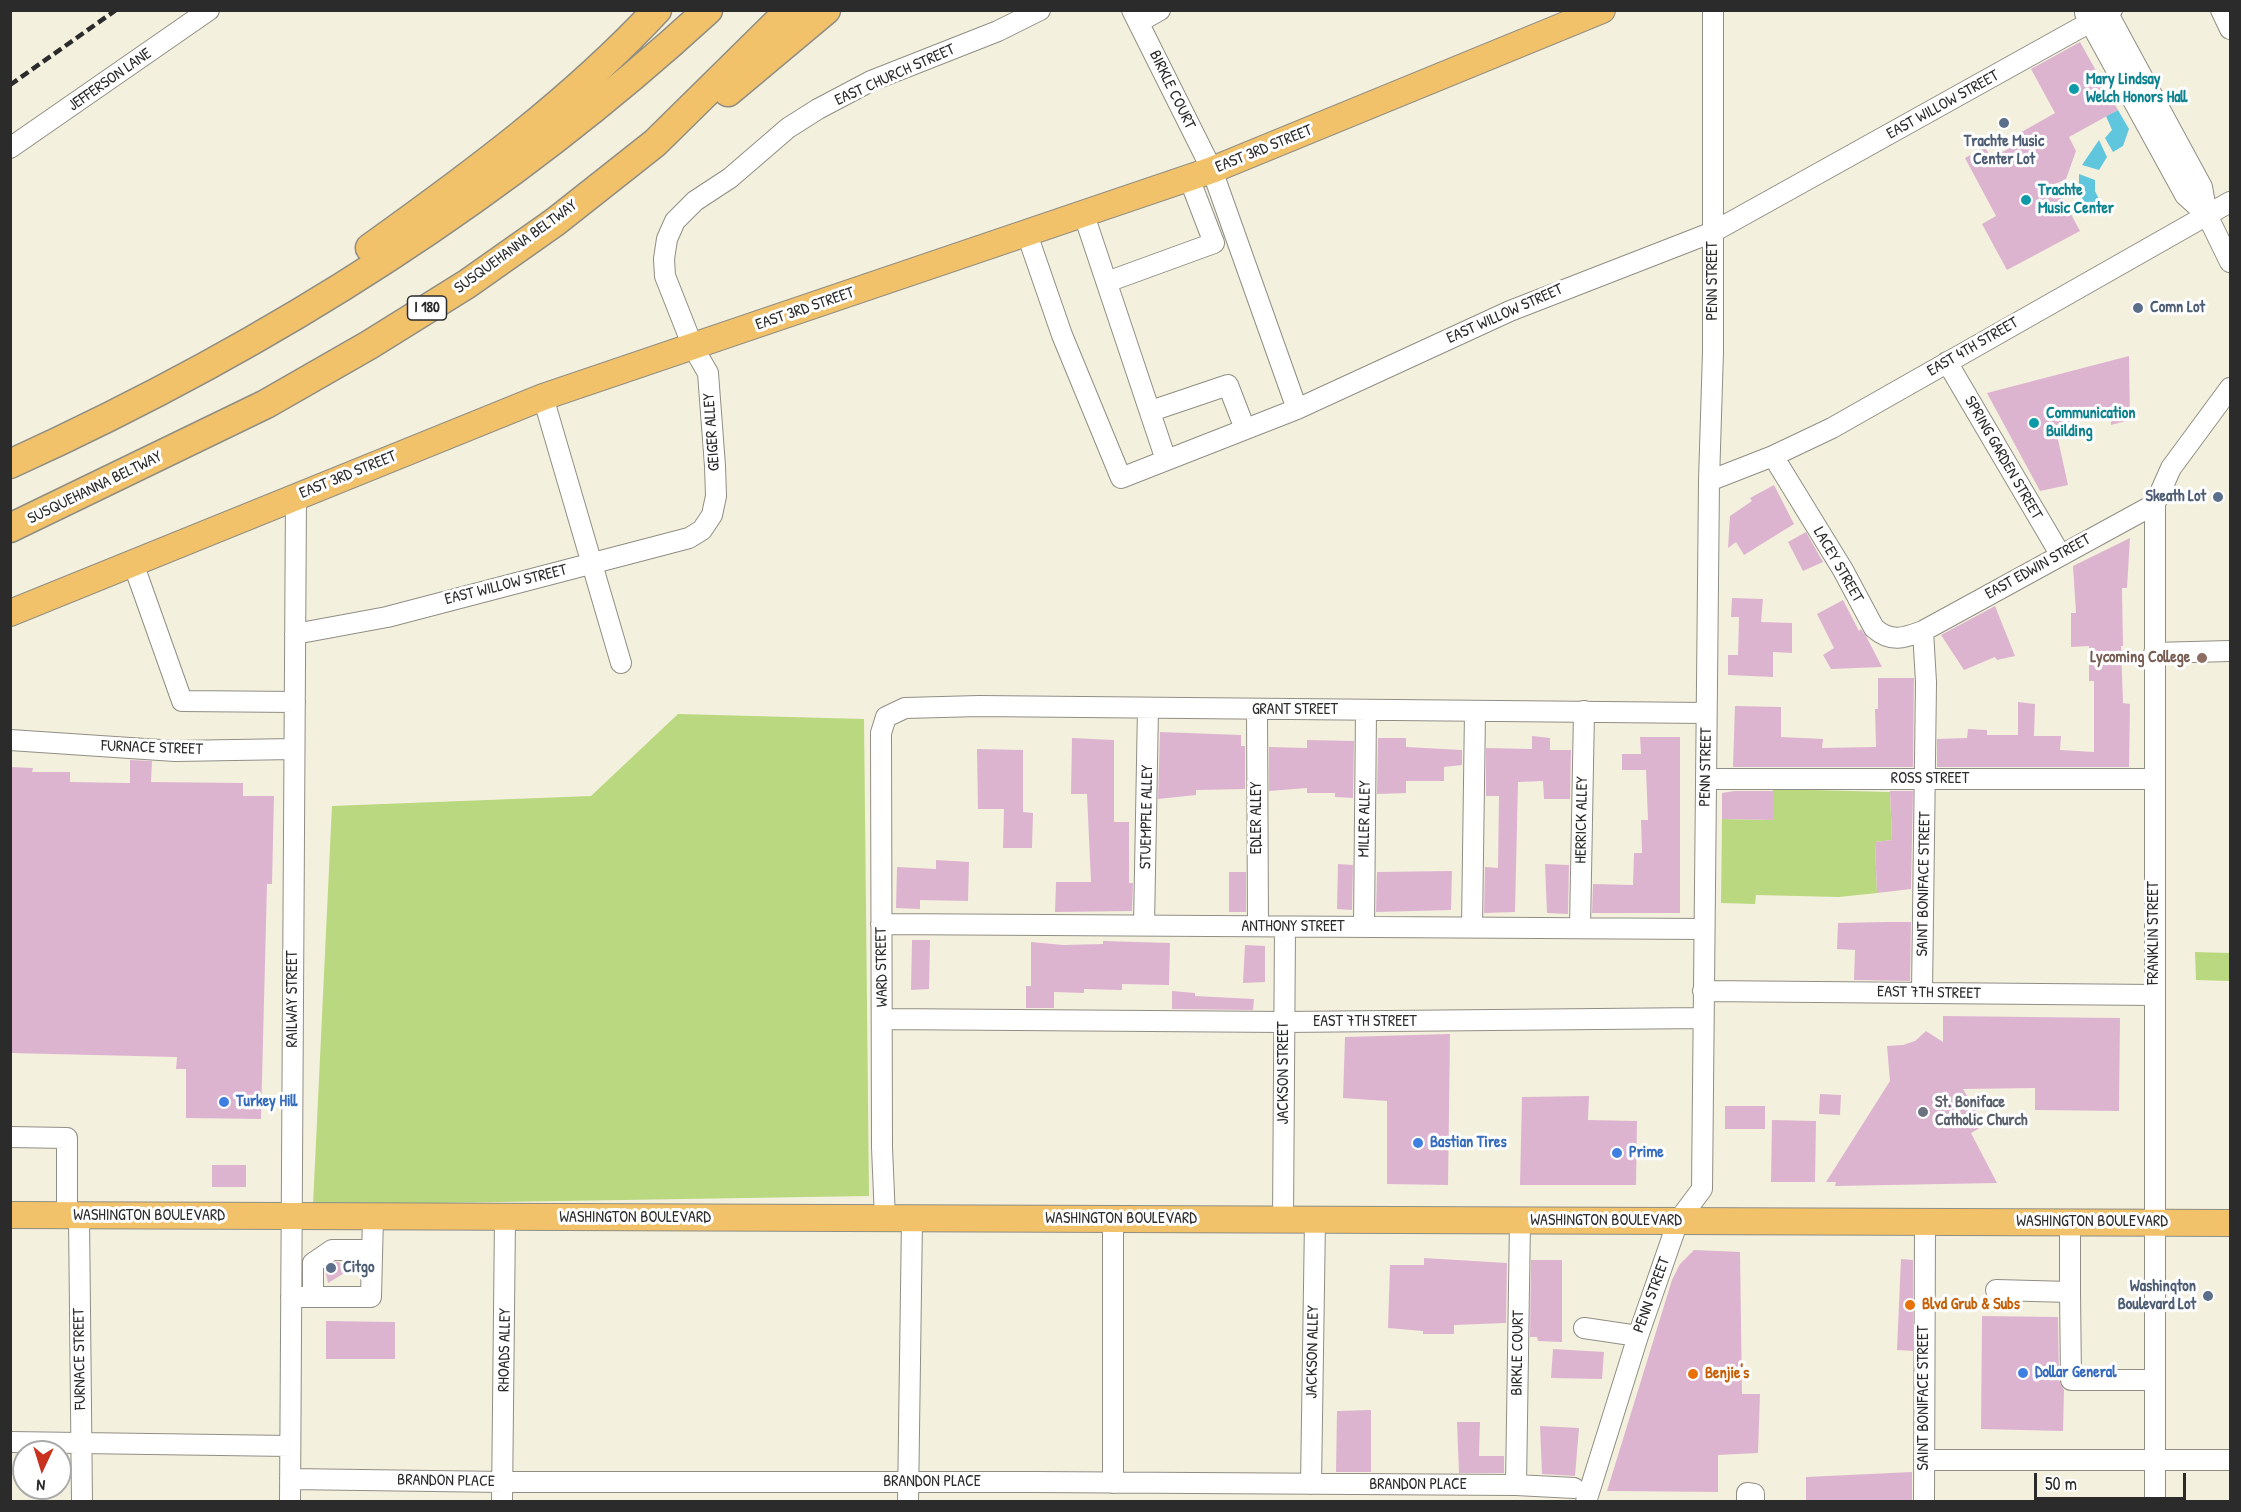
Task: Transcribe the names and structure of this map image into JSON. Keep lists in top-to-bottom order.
{
  "streets": {
    "highway": ["SUSQUEHANNA BELTWAY", "I 180"],
    "main road": ["EAST 3RD STREET", "WASHINGTON BOULEVARD"],
    "street": [
      "EAST CHURCH STREET",
      "JEFFERSON LANE",
      "BIRKLE COURT",
      "EAST WILLOW STREET",
      "PENN STREET",
      "EAST 4TH STREET",
      "GEIGER ALLEY",
      "SPRING GARDEN STREET",
      "LACEY STREET",
      "EAST EDWIN STREET",
      "GRANT STREET",
      "FURNACE STREET",
      "ROSS STREET",
      "STUEMPFLE ALLEY",
      "EDLER ALLEY",
      "MILLER ALLEY",
      "HERRICK ALLEY",
      "SAINT BONIFACE STREET",
      "ANTHONY STREET",
      "FRANKLIN STREET",
      "WARD STREET",
      "EAST 7TH STREET",
      "RAILWAY STREET",
      "JACKSON STREET",
      "RHOADS ALLEY",
      "JACKSON ALLEY",
      "BRANDON PLACE"
    ]
  },
  "crossings": [
    ["EAST CHURCH STREET", "GEIGER ALLEY"],
    ["BIRKLE COURT", "EAST 3RD STREET"],
    ["BIRKLE COURT", "WASHINGTON BOULEVARD"],
    ["BIRKLE COURT", "BRANDON PLACE"],
    ["EAST WILLOW STREET", "EAST 3RD STREET"],
    ["EAST WILLOW STREET", "PENN STREET"],
    ["EAST WILLOW STREET", "GEIGER ALLEY"],
    ["EAST WILLOW STREET", "RAILWAY STREET"],
    ["EAST 3RD STREET", "GEIGER ALLEY"],
    ["EAST 3RD STREET", "RAILWAY STREET"],
    ["PENN STREET", "EAST 4TH STREET"],
    ["PENN STREET", "GRANT STREET"],
    ["PENN STREET", "ROSS STREET"],
    ["PENN STREET", "ANTHONY STREET"],
    ["PENN STREET", "EAST 7TH STREET"],
    ["PENN STREET", "WASHINGTON BOULEVARD"],
    ["PENN STREET", "BRANDON PLACE"],
    ["EAST 4TH STREET", "SPRING GARDEN STREET"],
    ["EAST 4TH STREET", "LACEY STREET"],
    ["SPRING GARDEN STREET", "EAST EDWIN STREET"],
    ["LACEY STREET", "EAST EDWIN STREET"],
    ["LACEY STREET", "SAINT BONIFACE STREET"],
    ["EAST EDWIN STREET", "SAINT BONIFACE STREET"],
    ["EAST EDWIN STREET", "FRANKLIN STREET"],
    ["GRANT STREET", "STUEMPFLE ALLEY"],
    ["GRANT STREET", "EDLER ALLEY"],
    ["GRANT STREET", "MILLER ALLEY"],
    ["GRANT STREET", "HERRICK ALLEY"],
    ["GRANT STREET", "WARD STREET"],
    ["FURNACE STREET", "RAILWAY STREET"],
    ["FURNACE STREET", "WASHINGTON BOULEVARD"],
    ["ROSS STREET", "SAINT BONIFACE STREET"],
    ["ROSS STREET", "FRANKLIN STREET"],
    ["STUEMPFLE ALLEY", "ANTHONY STREET"],
    ["EDLER ALLEY", "ANTHONY STREET"],
    ["MILLER ALLEY", "ANTHONY STREET"],
    ["HERRICK ALLEY", "ANTHONY STREET"],
    ["SAINT BONIFACE STREET", "EAST 7TH STREET"],
    ["SAINT BONIFACE STREET", "WASHINGTON BOULEVARD"],
    ["ANTHONY STREET", "WARD STREET"],
    ["ANTHONY STREET", "JACKSON STREET"],
    ["FRANKLIN STREET", "EAST 7TH STREET"],
    ["FRANKLIN STREET", "WASHINGTON BOULEVARD"],
    ["WARD STREET", "EAST 7TH STREET"],
    ["WARD STREET", "WASHINGTON BOULEVARD"],
    ["EAST 7TH STREET", "JACKSON STREET"],
    ["RAILWAY STREET", "WASHINGTON BOULEVARD"],
    ["RAILWAY STREET", "BRANDON PLACE"],
    ["JACKSON STREET", "WASHINGTON BOULEVARD"],
    ["WASHINGTON BOULEVARD", "RHOADS ALLEY"],
    ["WASHINGTON BOULEVARD", "JACKSON ALLEY"],
    ["RHOADS ALLEY", "BRANDON PLACE"],
    ["JACKSON ALLEY", "BRANDON PLACE"]
  ],
  "places": [
    "Mary Lindsay Welch Honors Hall",
    "Trachte Music Center Lot",
    "Trachte Music Center",
    "Comn Lot",
    "Communication Building",
    "Skeath Lot",
    "Lycoming College",
    "Turkey Hill",
    "St. Boniface Catholic Church",
    "Bastian Tires",
    "Prime",
    "Citgo",
    "Washington Boulevard Lot",
    "Blvd Grub & Subs",
    "Dollar General",
    "Benjie's"
  ],
  "scale_bar": "50 m",
  "north": "bottom"
}
